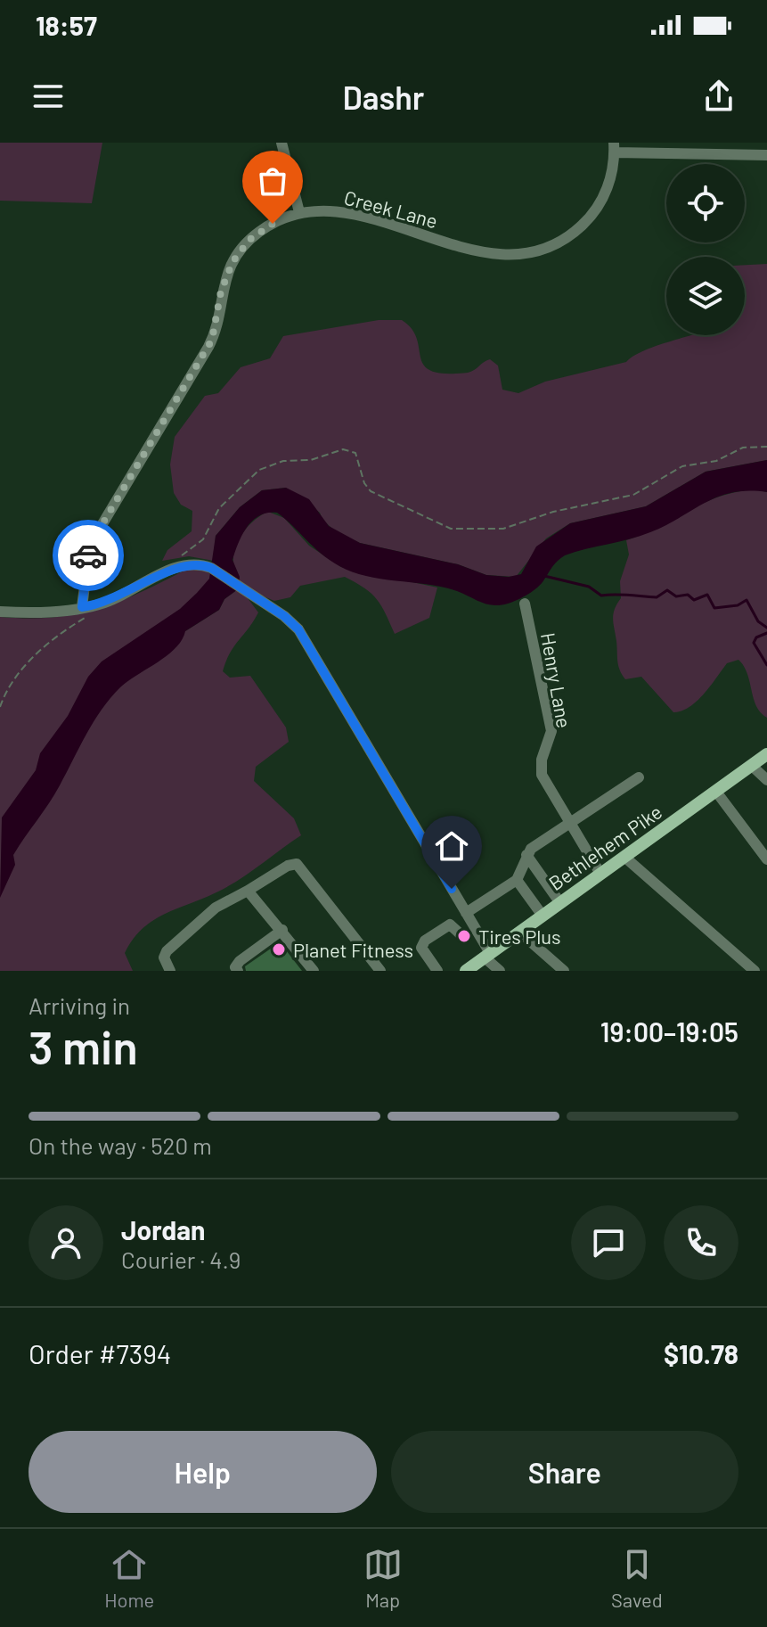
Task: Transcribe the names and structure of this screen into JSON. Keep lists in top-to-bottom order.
{
  "streets": {
    "main road": ["Bethlehem Pike"],
    "street": ["Creek Lane", "Henry Lane"]
  },
  "crossings": [
    ["Henry Lane", "Bethlehem Pike"]
  ],
  "places": ["Tires Plus", "Planet Fitness"],
  "page": {
    "status": "18:57",
    "header": "Dashr",
    "heading": ["3 min", "Arriving in", "19:00–19:05"],
    "panel": [
      "Jordan",
      "Courier · 4.9",
      "Order #7394",
      "$10.78"
    ],
    "bar": "On the way · 520 m",
    "buttons": ["Help", "Share"],
    "tabs": ["Home", "Map", "Saved"]
  }
}
